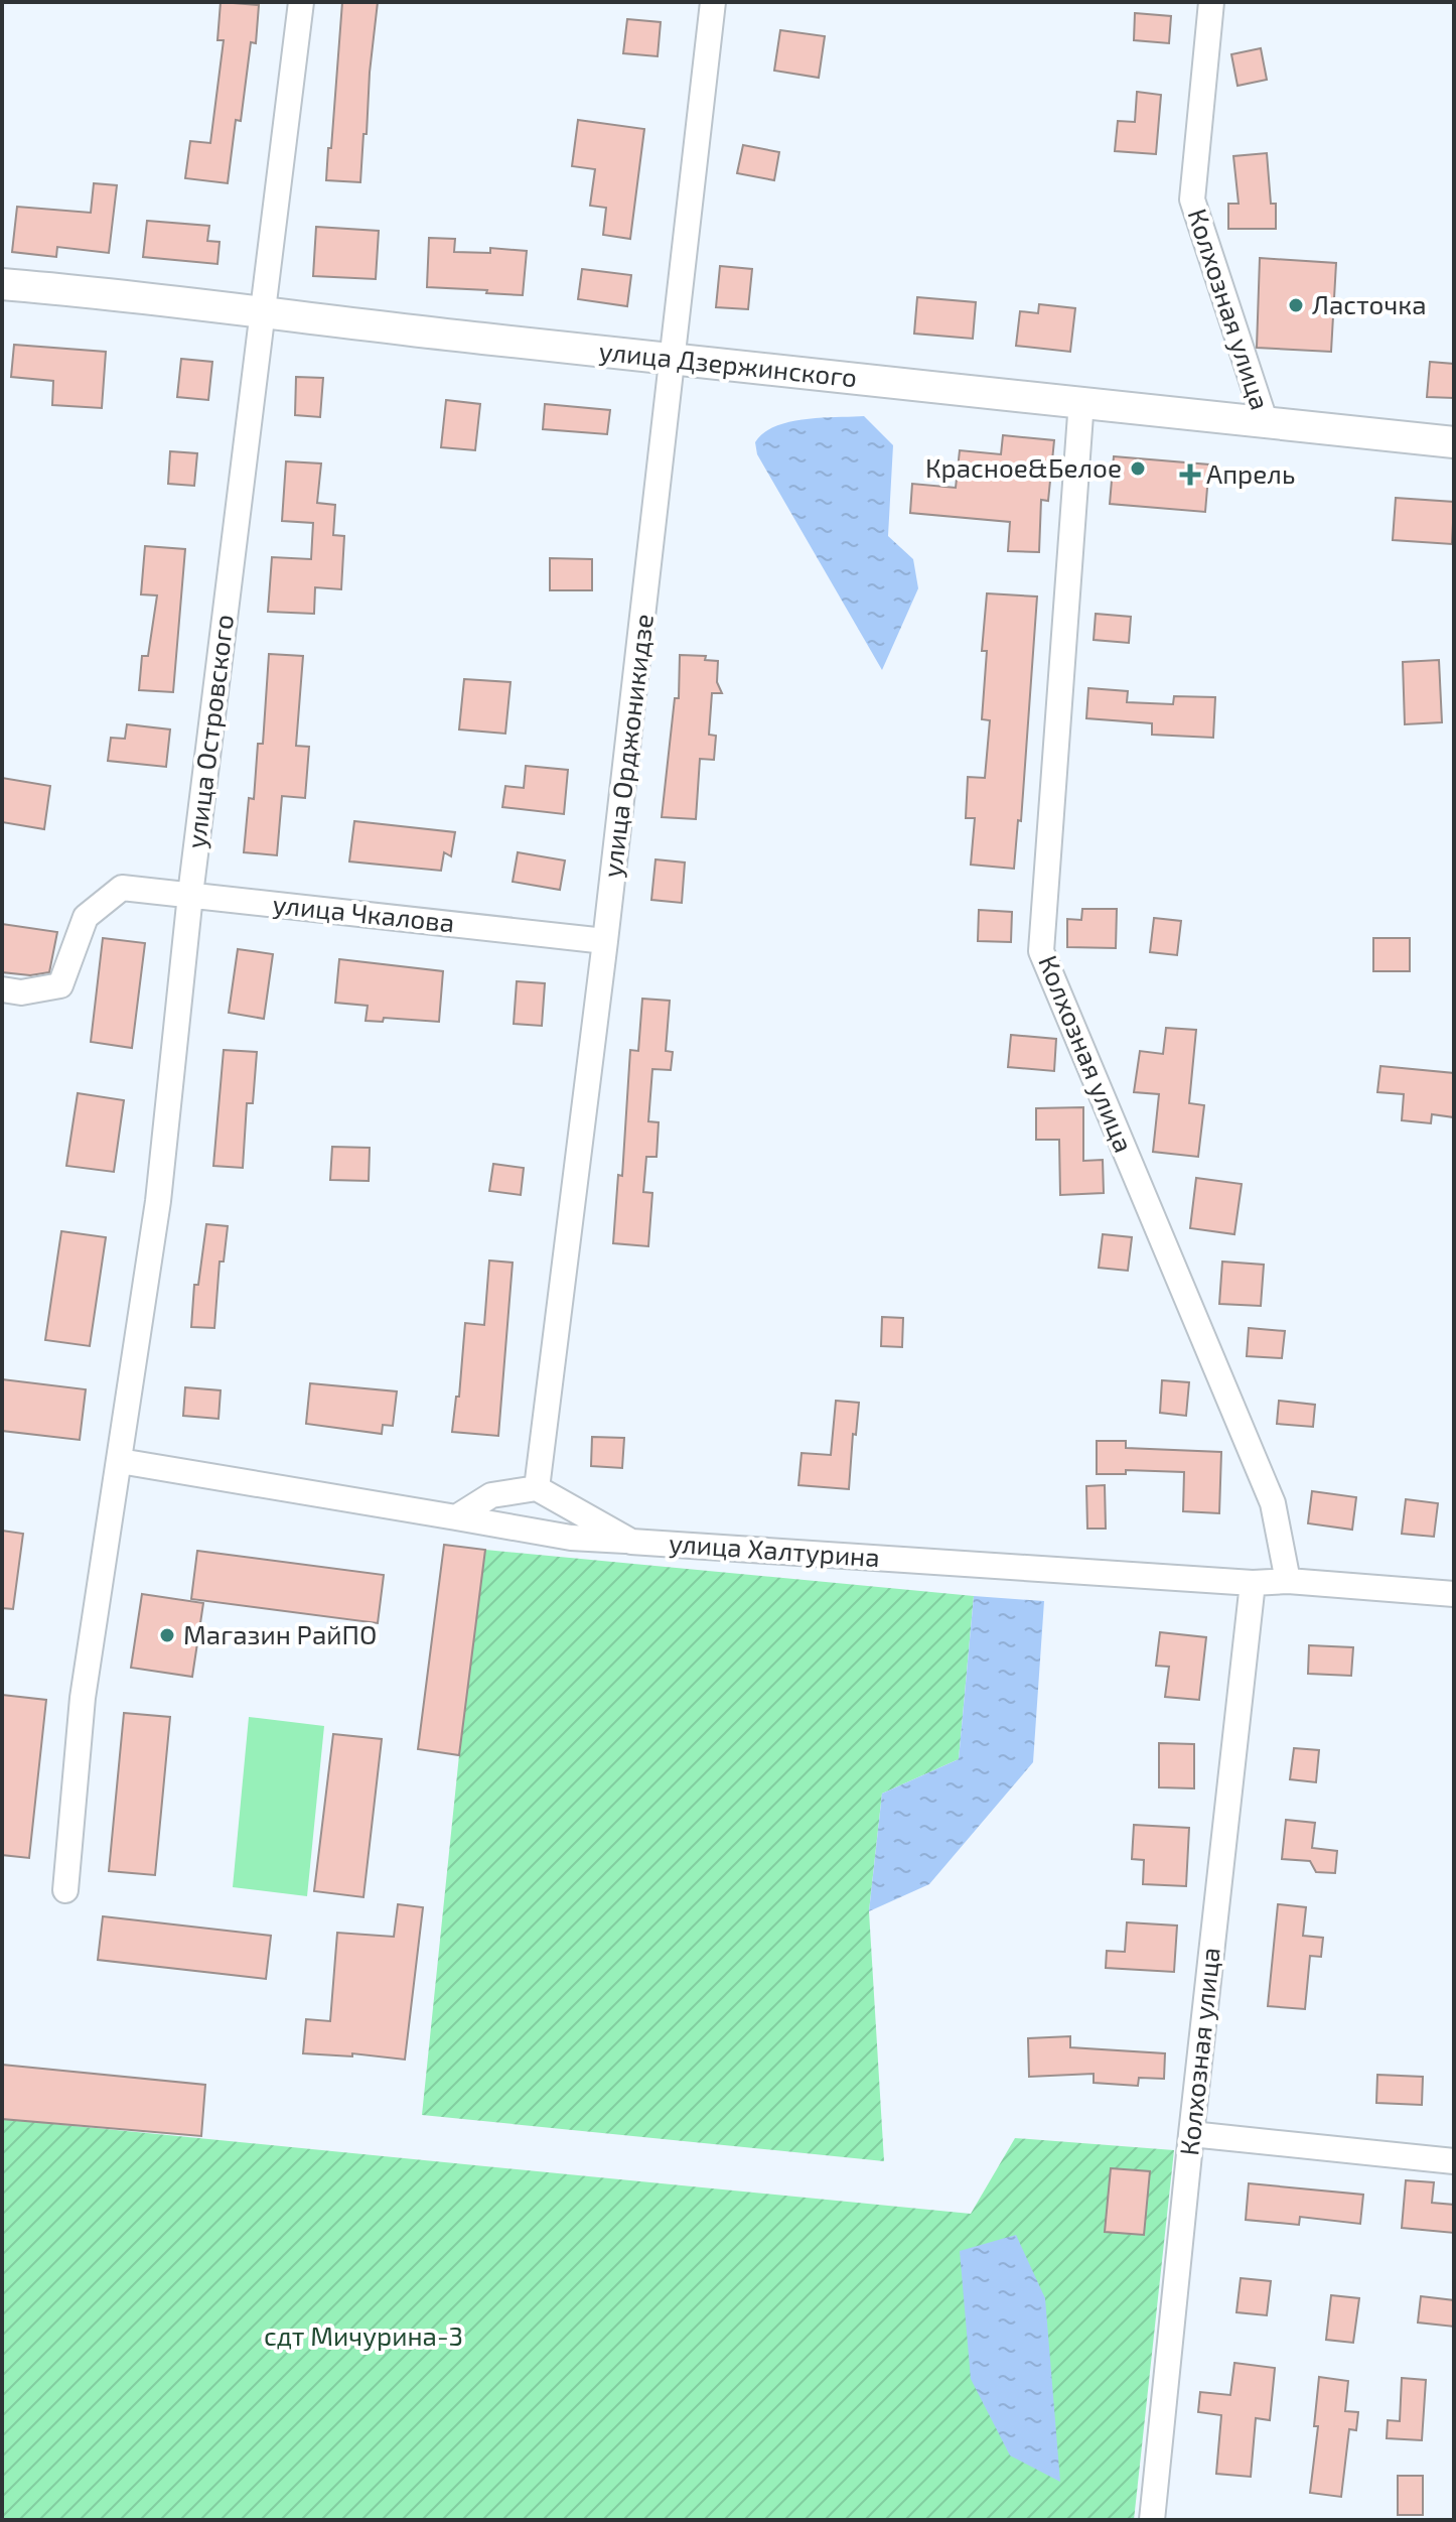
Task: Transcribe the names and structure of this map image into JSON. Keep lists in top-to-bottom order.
{
  "streets": {
    "street": [
      "Колхозная улица",
      "улица Дзержинского",
      "улица Островского",
      "улица Орджоникидзе",
      "улица Чкалова",
      "улица Халтурина"
    ]
  },
  "crossings": [
    ["Колхозная улица", "улица Дзержинского"],
    ["Колхозная улица", "улица Халтурина"],
    ["улица Дзержинского", "улица Островского"],
    ["улица Дзержинского", "улица Орджоникидзе"],
    ["улица Островского", "улица Чкалова"],
    ["улица Орджоникидзе", "улица Чкалова"],
    ["улица Орджоникидзе", "улица Халтурина"]
  ],
  "parks": ["сдт Мичурина-3"],
  "places": {
    "other": ["Ласточка", "Красное&Белое", "Магазин РайПО"],
    "health": ["Апрель"]
  }
}
